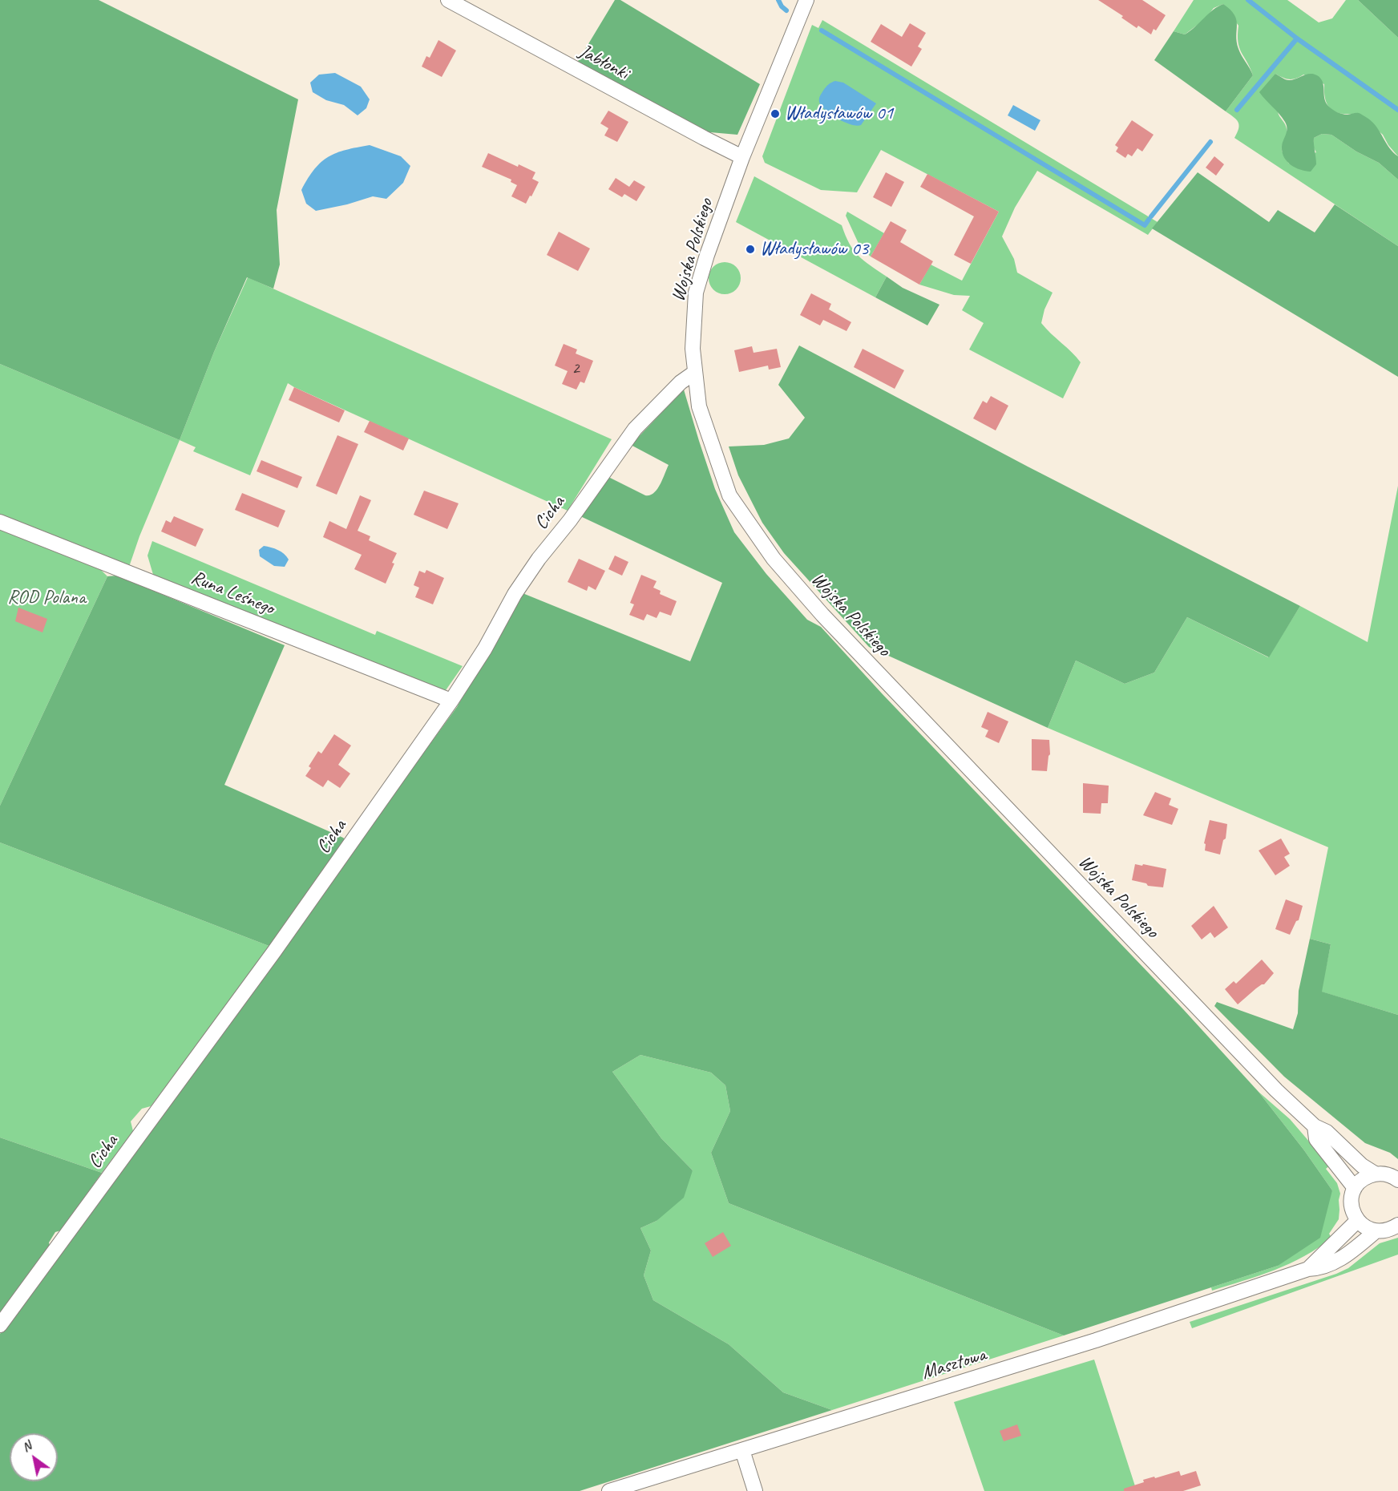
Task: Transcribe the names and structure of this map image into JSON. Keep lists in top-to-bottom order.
{
  "streets": {
    "street": [
      "Jabłonki",
      "Wojska Polskiego",
      "Cicha",
      "Runa Leśnego",
      "Masztowa"
    ]
  },
  "crossings": [
    ["Jabłonki", "Wojska Polskiego"],
    ["Wojska Polskiego", "Cicha"],
    ["Cicha", "Runa Leśnego"]
  ],
  "parks": ["ROD Polana"],
  "places": ["Władysławów 01", "Władysławów 03"],
  "house_numbers": ["2"],
  "north": "top left"
}
